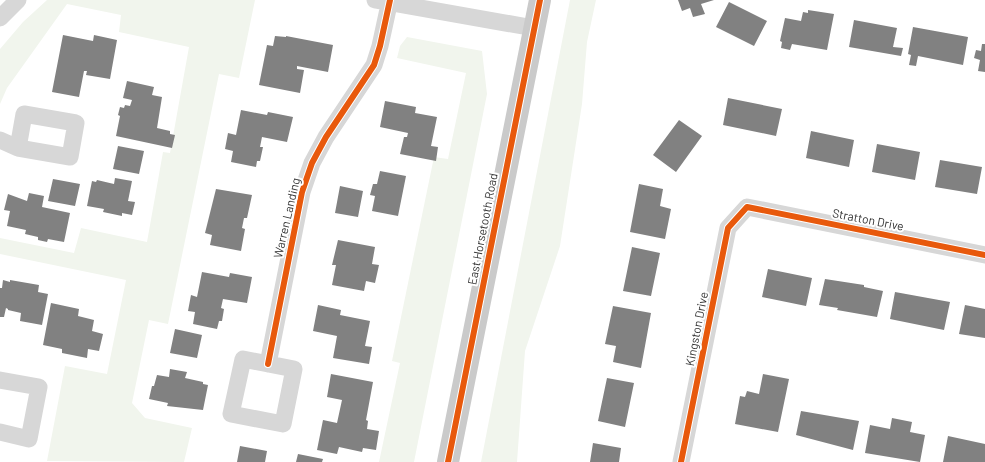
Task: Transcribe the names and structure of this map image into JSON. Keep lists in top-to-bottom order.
{
  "streets": {
    "main road": ["East Horsetooth Road"],
    "street": ["Warren Landing", "Stratton Drive", "Kingston Drive"]
  },
  "crossings": [
    ["Stratton Drive", "Kingston Drive"]
  ]
}
